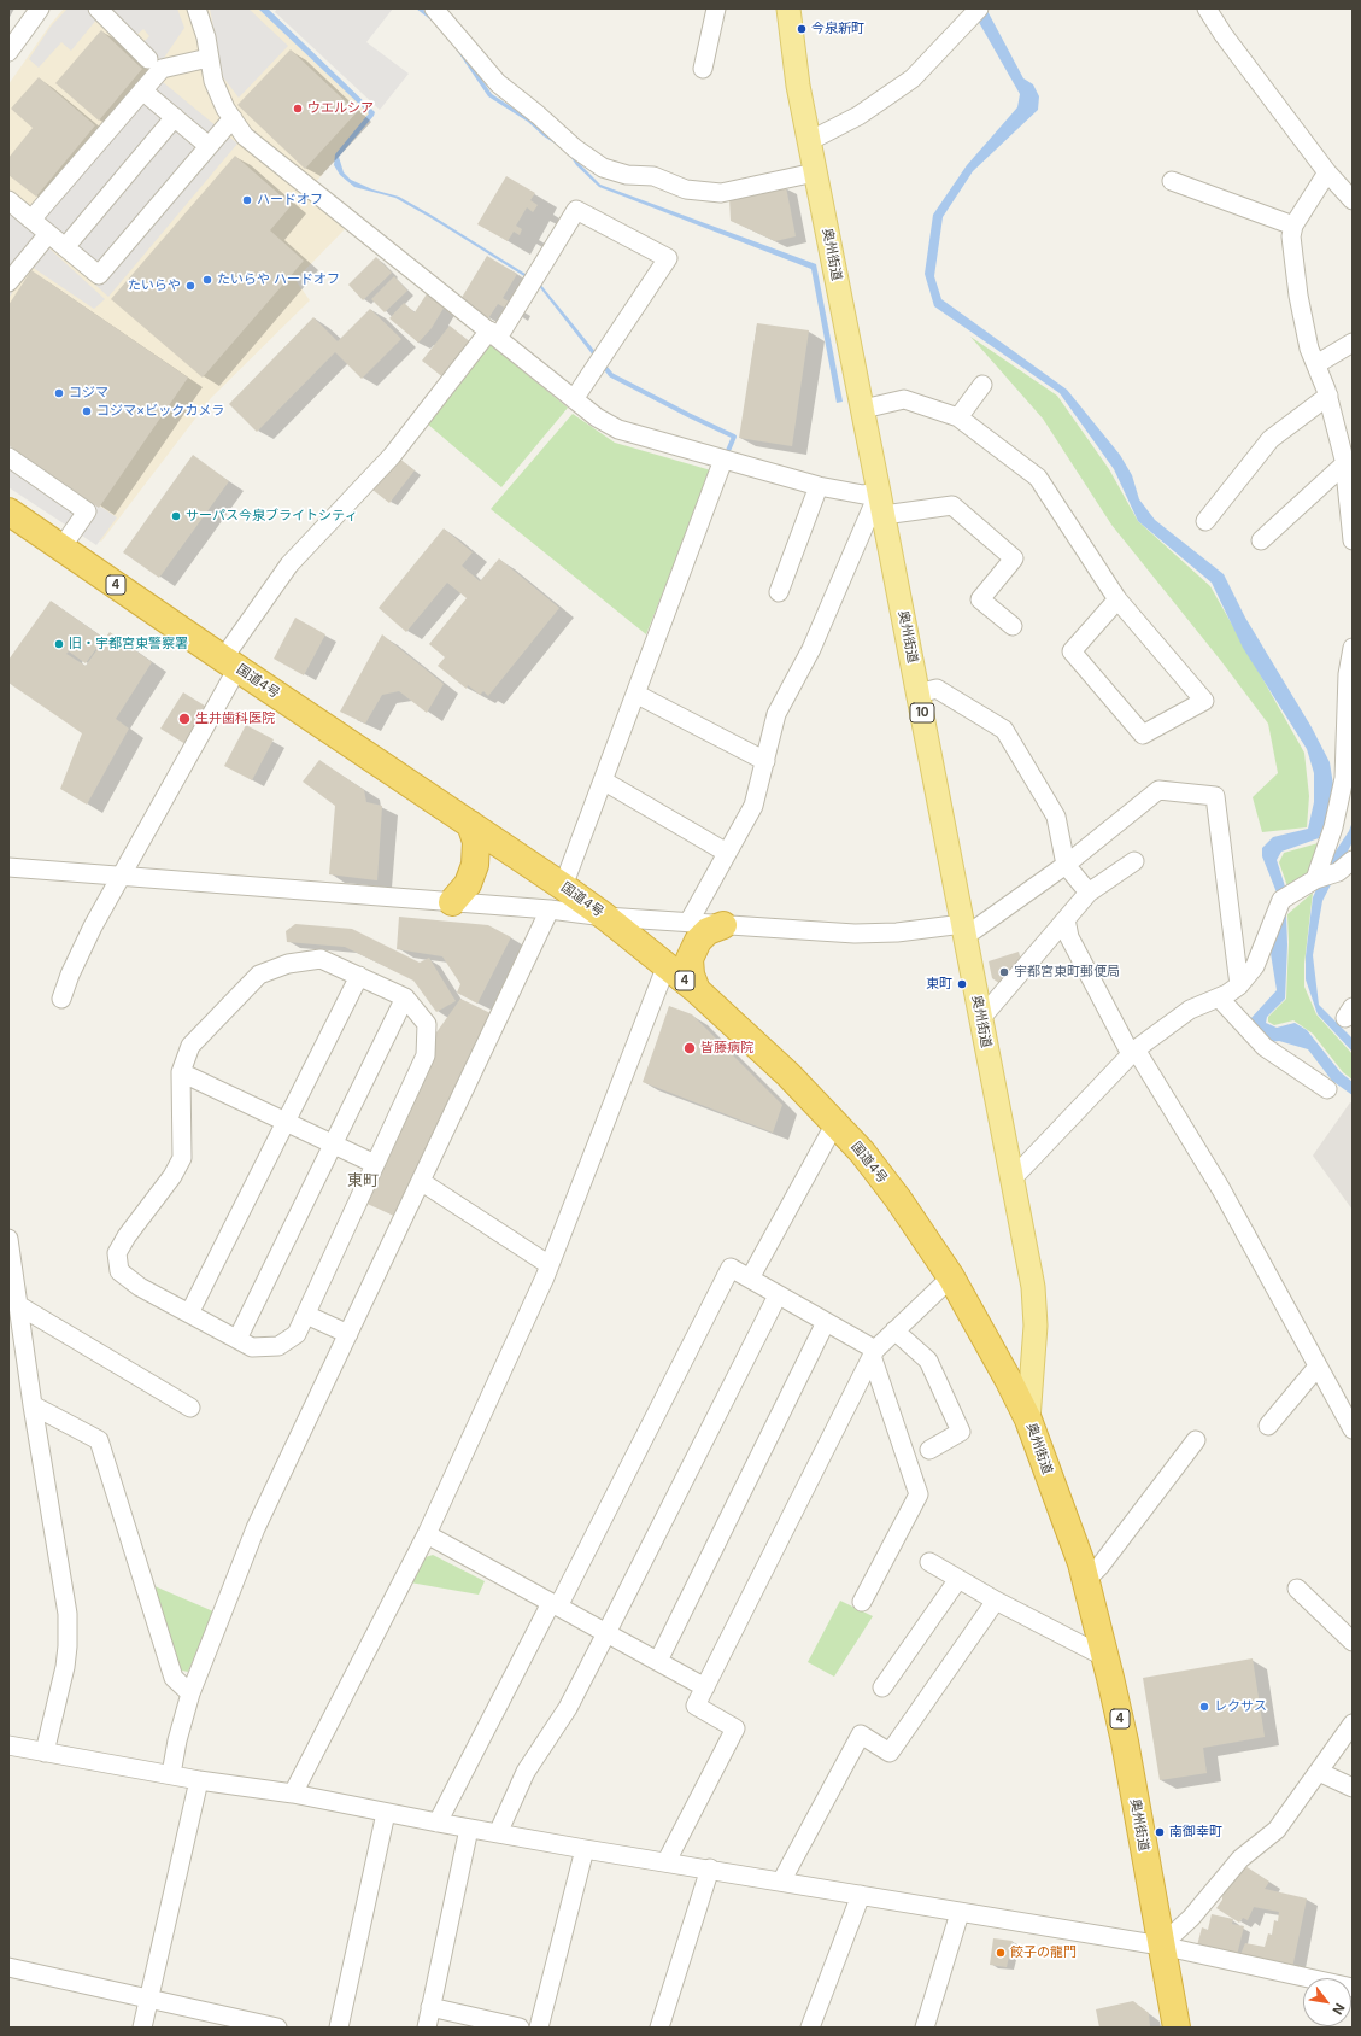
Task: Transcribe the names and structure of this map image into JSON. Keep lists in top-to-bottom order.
{
  "streets": {
    "highway": ["奥州街道", "4", "国道4号"],
    "main road": ["10"]
  },
  "crossings": [
    ["奥州街道", "国道4号"]
  ],
  "districts": ["東町"],
  "places": [
    "今泉新町",
    "ウエルシア",
    "ハードオフ",
    "たいらや ハードオフ",
    "たいらや",
    "コジマ",
    "コジマ×ビックカメラ",
    "サーパス今泉ブライトシティ",
    "旧・宇都宮東警察署",
    "生井歯科医院",
    "宇都宮東町郵便局",
    "東町",
    "皆藤病院",
    "レクサス",
    "南御幸町",
    "餃子の龍門"
  ],
  "north": "bottom right"
}
